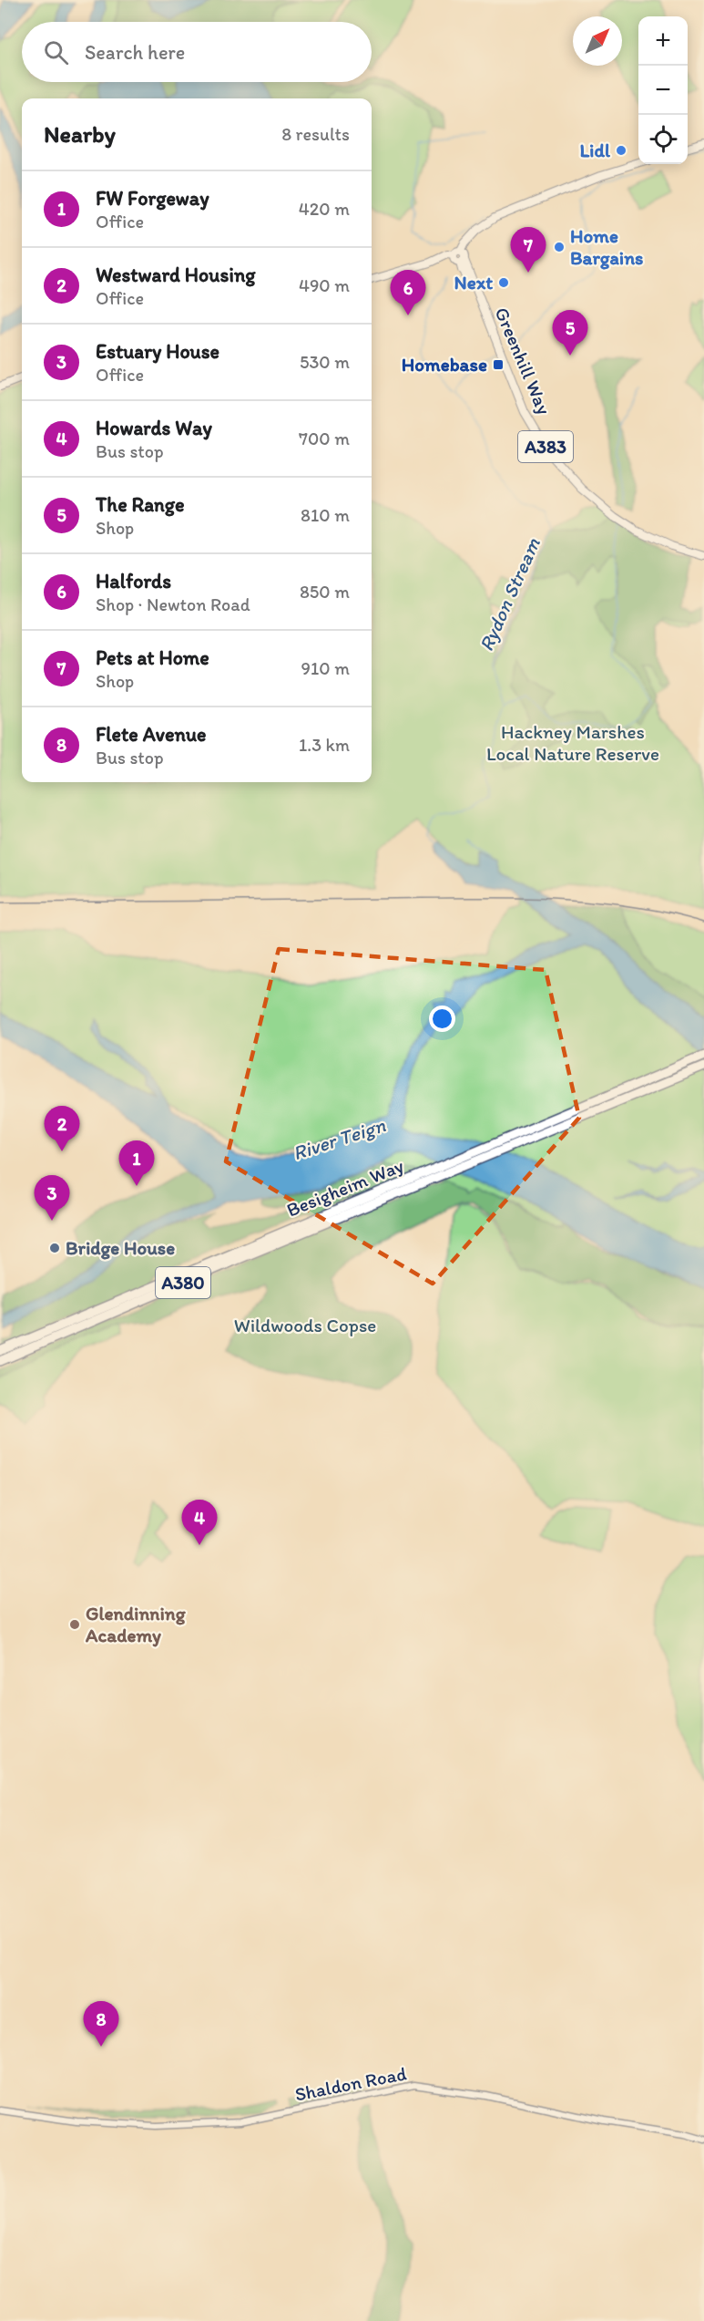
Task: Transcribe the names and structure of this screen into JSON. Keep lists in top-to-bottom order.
{
  "streets": {
    "highway": ["Besigheim Way", "A380"],
    "main road": ["Greenhill Way", "A383"],
    "street": ["Shaldon Road"]
  },
  "water": ["Rydon Stream", "River Teign"],
  "parks": ["Hackney Marshes Local Nature Reserve", "Wildwoods Copse"],
  "places": {
    "other": [
      "Lidl",
      "Home Bargains",
      "Next",
      "Bridge House",
      "Glendinning Academy"
    ],
    "transit": ["Homebase"]
  },
  "north": "top right",
  "page": {
    "map_buttons": ["+", "−"],
    "search": "Search here",
    "heading": ["Nearby", "8 results"],
    "list": [
      {
        "mark": "1",
        "name": "FW Forgeway",
        "note": "Office",
        "value": "420 m"
      },
      {
        "mark": "2",
        "name": "Westward Housing",
        "note": "Office",
        "value": "490 m"
      },
      {
        "mark": "3",
        "name": "Estuary House",
        "note": "Office",
        "value": "530 m"
      },
      {
        "mark": "4",
        "name": "Howards Way",
        "note": "Bus stop",
        "value": "700 m"
      },
      {
        "mark": "5",
        "name": "The Range",
        "note": "Shop",
        "value": "810 m"
      },
      {
        "mark": "6",
        "name": "Halfords",
        "note": "Shop · Newton Road",
        "value": "850 m"
      },
      {
        "mark": "7",
        "name": "Pets at Home",
        "note": "Shop",
        "value": "910 m"
      },
      {
        "mark": "8",
        "name": "Flete Avenue",
        "note": "Bus stop",
        "value": "1.3 km"
      }
    ],
    "pins": [
      "7",
      "6",
      "5",
      "2",
      "1",
      "3",
      "4",
      "8"
    ]
  }
}
